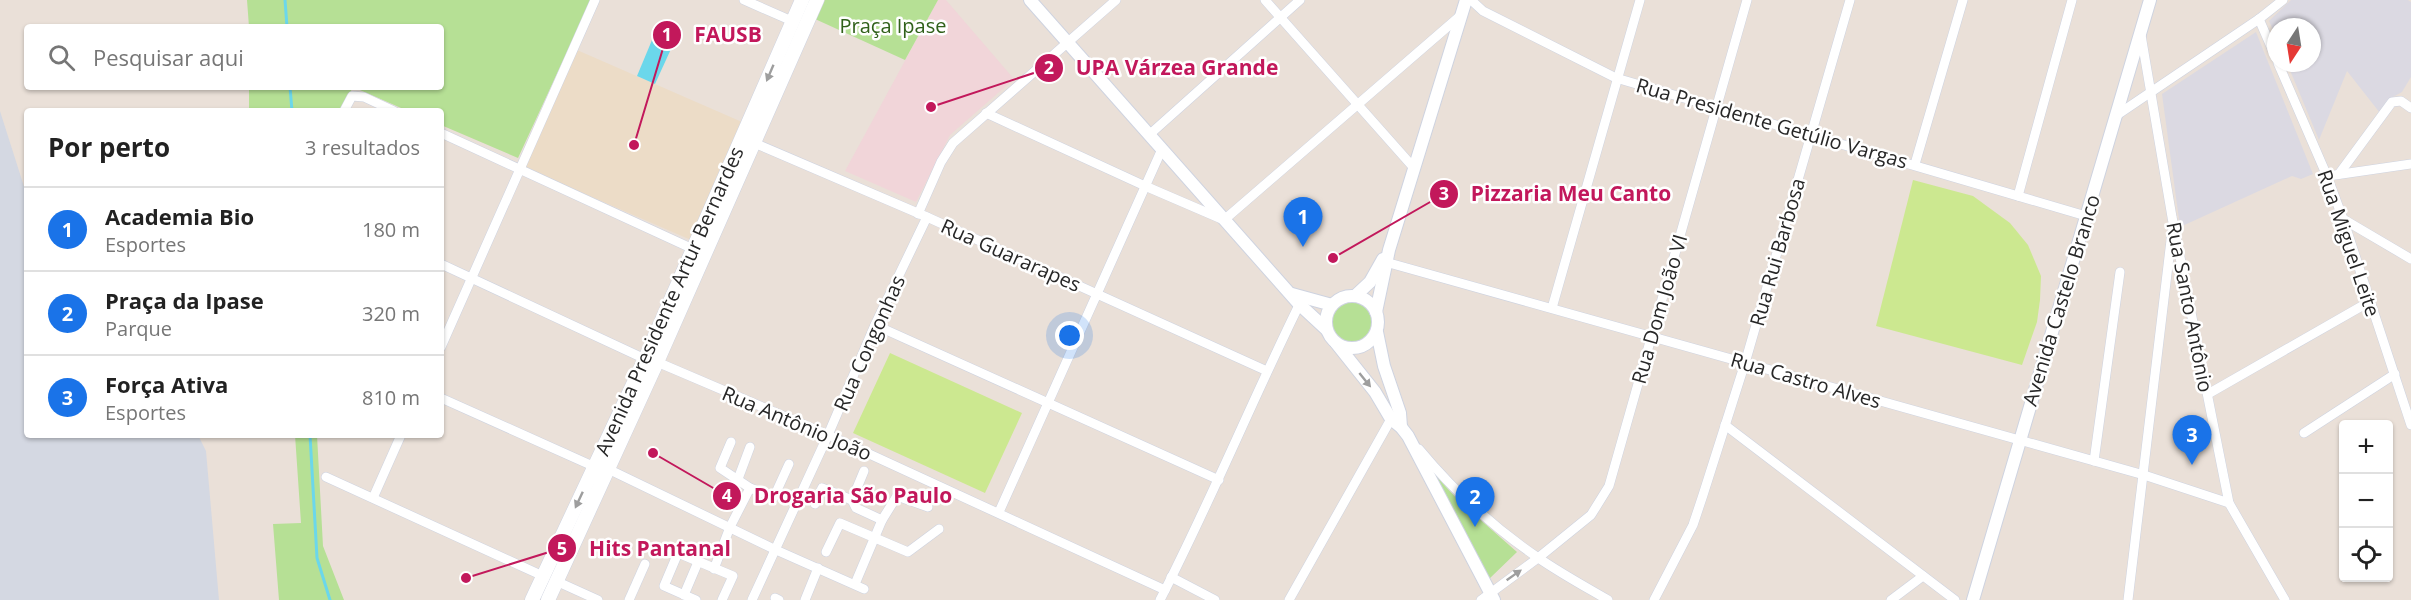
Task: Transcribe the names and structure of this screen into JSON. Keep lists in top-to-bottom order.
{
  "streets": {
    "main road": ["Avenida Presidente Artur Bernardes"],
    "street": [
      "Rua Presidente Getúlio Vargas",
      "Rua Miguel Leite",
      "Rua Rui Barbosa",
      "Rua Guararapes",
      "Avenida Castelo Branco",
      "Rua Santo Antônio",
      "Rua Dom João VI",
      "Rua Congonhas",
      "Rua Castro Alves",
      "Rua Antônio João"
    ]
  },
  "crossings": [
    ["Rua Presidente Getúlio Vargas", "Rua Rui Barbosa"],
    ["Rua Presidente Getúlio Vargas", "Avenida Castelo Branco"],
    ["Rua Presidente Getúlio Vargas", "Rua Dom João VI"],
    ["Rua Rui Barbosa", "Rua Castro Alves"],
    ["Rua Guararapes", "Avenida Presidente Artur Bernardes"],
    ["Rua Guararapes", "Rua Congonhas"],
    ["Avenida Castelo Branco", "Rua Santo Antônio"],
    ["Avenida Castelo Branco", "Rua Castro Alves"],
    ["Avenida Presidente Artur Bernardes", "Rua Antônio João"],
    ["Rua Santo Antônio", "Rua Castro Alves"],
    ["Rua Dom João VI", "Rua Castro Alves"],
    ["Rua Congonhas", "Rua Antônio João"]
  ],
  "parks": ["Praça Ipase"],
  "places": [
    "UPA Várzea Grande",
    "FAUSB",
    "Pizzaria Meu Canto",
    "Drogaria São Paulo",
    "Hits Pantanal"
  ],
  "north": "bottom",
  "page": {
    "search": "Pesquisar aqui",
    "heading": ["Por perto", "3 resultados"],
    "list": [
      {
        "mark": "1",
        "name": "Academia Bio",
        "note": "Esportes",
        "value": "180 m"
      },
      {
        "mark": "2",
        "name": "Praça da Ipase",
        "note": "Parque",
        "value": "320 m"
      },
      {
        "mark": "3",
        "name": "Força Ativa",
        "note": "Esportes",
        "value": "810 m"
      }
    ],
    "pins": ["1", "3", "2"],
    "map_buttons": ["+", "−"]
  }
}
